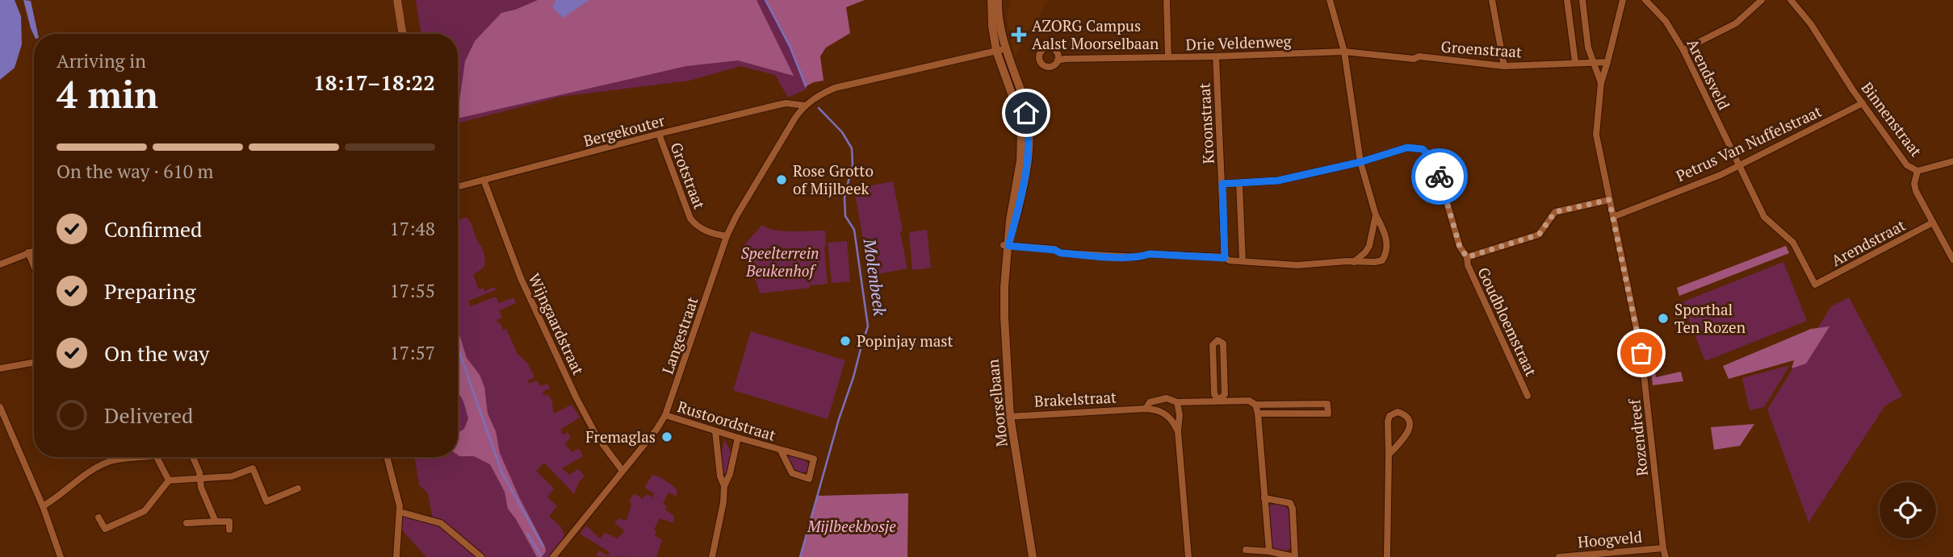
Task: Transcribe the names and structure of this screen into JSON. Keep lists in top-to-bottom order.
{
  "streets": {
    "main road": ["Moorselbaan"],
    "street": [
      "Drie Veldenweg",
      "Groenstraat",
      "Arendsveld",
      "Binnenstraat",
      "Kroonstraat",
      "Bergekouter",
      "Petrus Van Nuffelstraat",
      "Grotstraat",
      "Arendstraat",
      "Goudbloemstraat",
      "Wijngaardstraat",
      "Langestraat",
      "Brakelstraat",
      "Rustoordstraat",
      "Rozendreef",
      "Hoogveld"
    ]
  },
  "crossings": [
    ["Drie Veldenweg", "Groenstraat"],
    ["Drie Veldenweg", "Kroonstraat"],
    ["Groenstraat", "Rozendreef"],
    ["Arendsveld", "Petrus Van Nuffelstraat"],
    ["Arendsveld", "Arendstraat"],
    ["Binnenstraat", "Petrus Van Nuffelstraat"],
    ["Binnenstraat", "Arendstraat"],
    ["Kroonstraat", "Goudbloemstraat"],
    ["Bergekouter", "Grotstraat"],
    ["Bergekouter", "Wijngaardstraat"],
    ["Bergekouter", "Langestraat"],
    ["Petrus Van Nuffelstraat", "Rozendreef"],
    ["Grotstraat", "Langestraat"],
    ["Goudbloemstraat", "Rozendreef"],
    ["Wijngaardstraat", "Langestraat"],
    ["Langestraat", "Rustoordstraat"],
    ["Brakelstraat", "Moorselbaan"],
    ["Rozendreef", "Hoogveld"]
  ],
  "water": ["Molenbeek"],
  "parks": ["Speelterrein Beukenhof", "Mijlbeekbosje"],
  "places": {
    "health": ["AZORG Campus Aalst Moorselbaan"],
    "other": [
      "Rose Grotto of Mijlbeek",
      "Sporthal Ten Rozen",
      "Popinjay mast",
      "Fremaglas"
    ]
  },
  "page": {
    "heading": ["4 min", "Arriving in", "18:17–18:22"],
    "bar": "On the way · 610 m",
    "list": [
      ["Confirmed", "17:48"],
      ["Preparing", "17:55"],
      ["On the way", "17:57"],
      "Delivered"
    ]
  }
}
